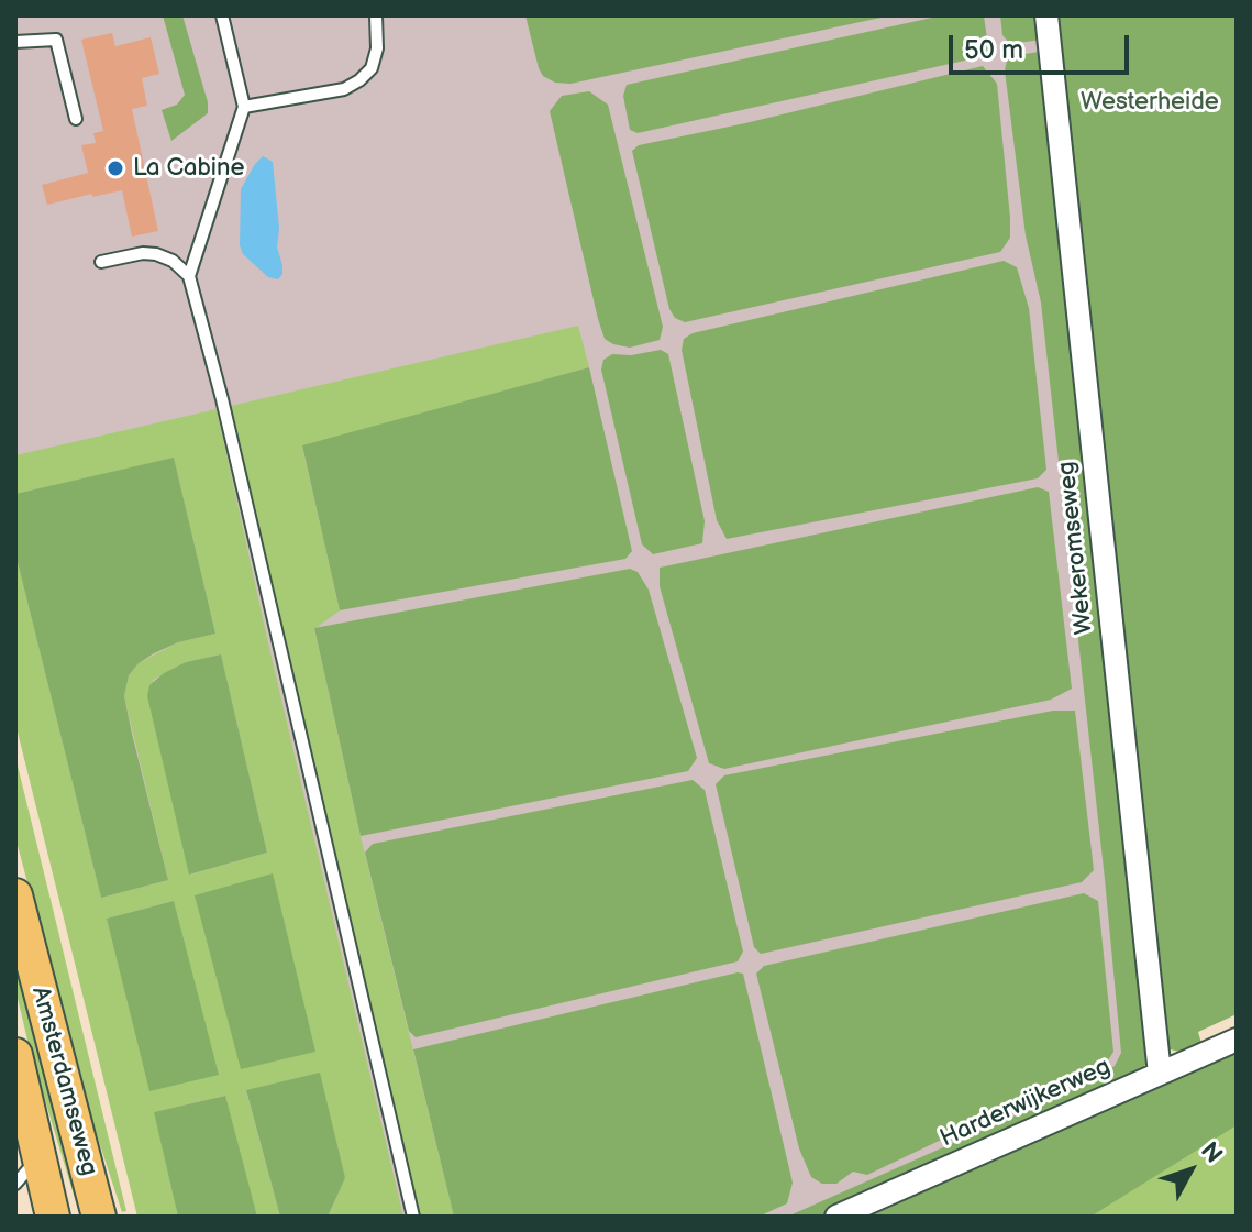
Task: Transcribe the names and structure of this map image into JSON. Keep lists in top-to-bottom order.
{
  "streets": {
    "main road": ["Amsterdamseweg"],
    "street": ["Wekeromseweg", "Harderwijkerweg"]
  },
  "crossings": [
    ["Wekeromseweg", "Harderwijkerweg"]
  ],
  "parks": ["Westerheide"],
  "places": ["La Cabine"],
  "scale_bar": "50 m",
  "north": "top right"
}
